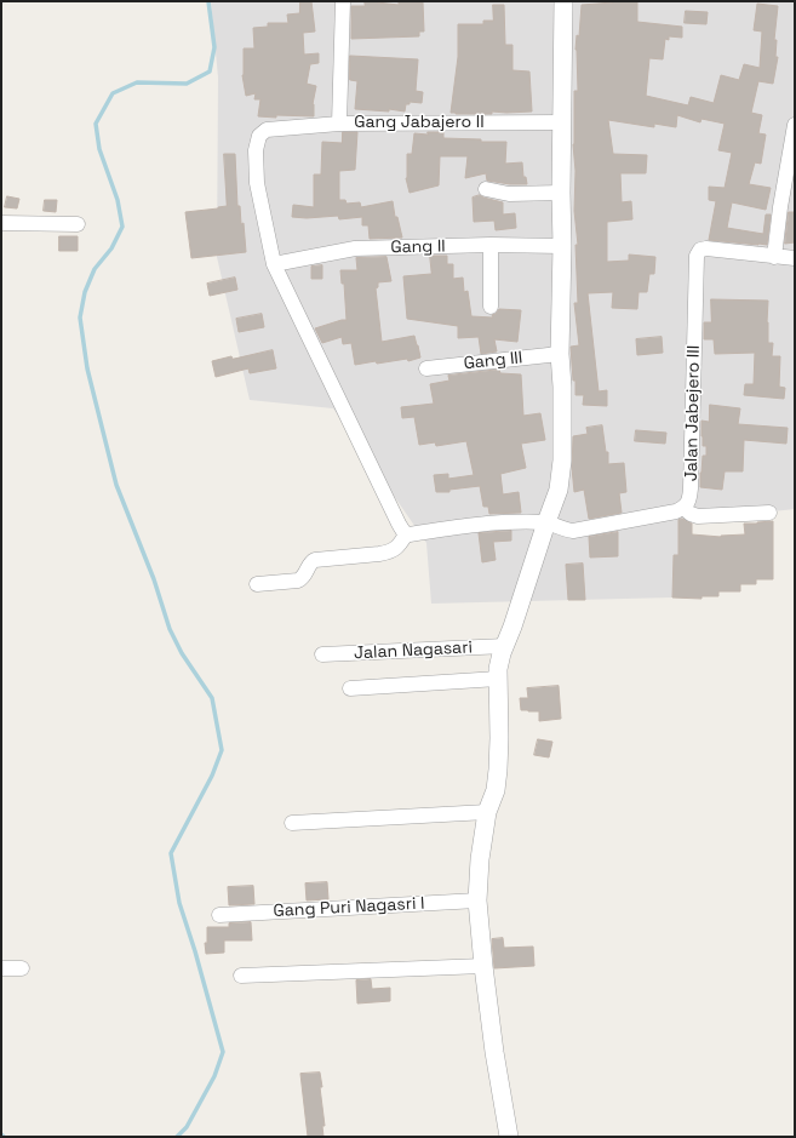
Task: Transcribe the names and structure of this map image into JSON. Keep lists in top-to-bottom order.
{
  "streets": {
    "street": [
      "Gang Jabajero II",
      "Gang II",
      "Gang III",
      "Jalan Jabejero III",
      "Jalan Nagasari",
      "Gang Puri Nagasri I"
    ]
  }
}
